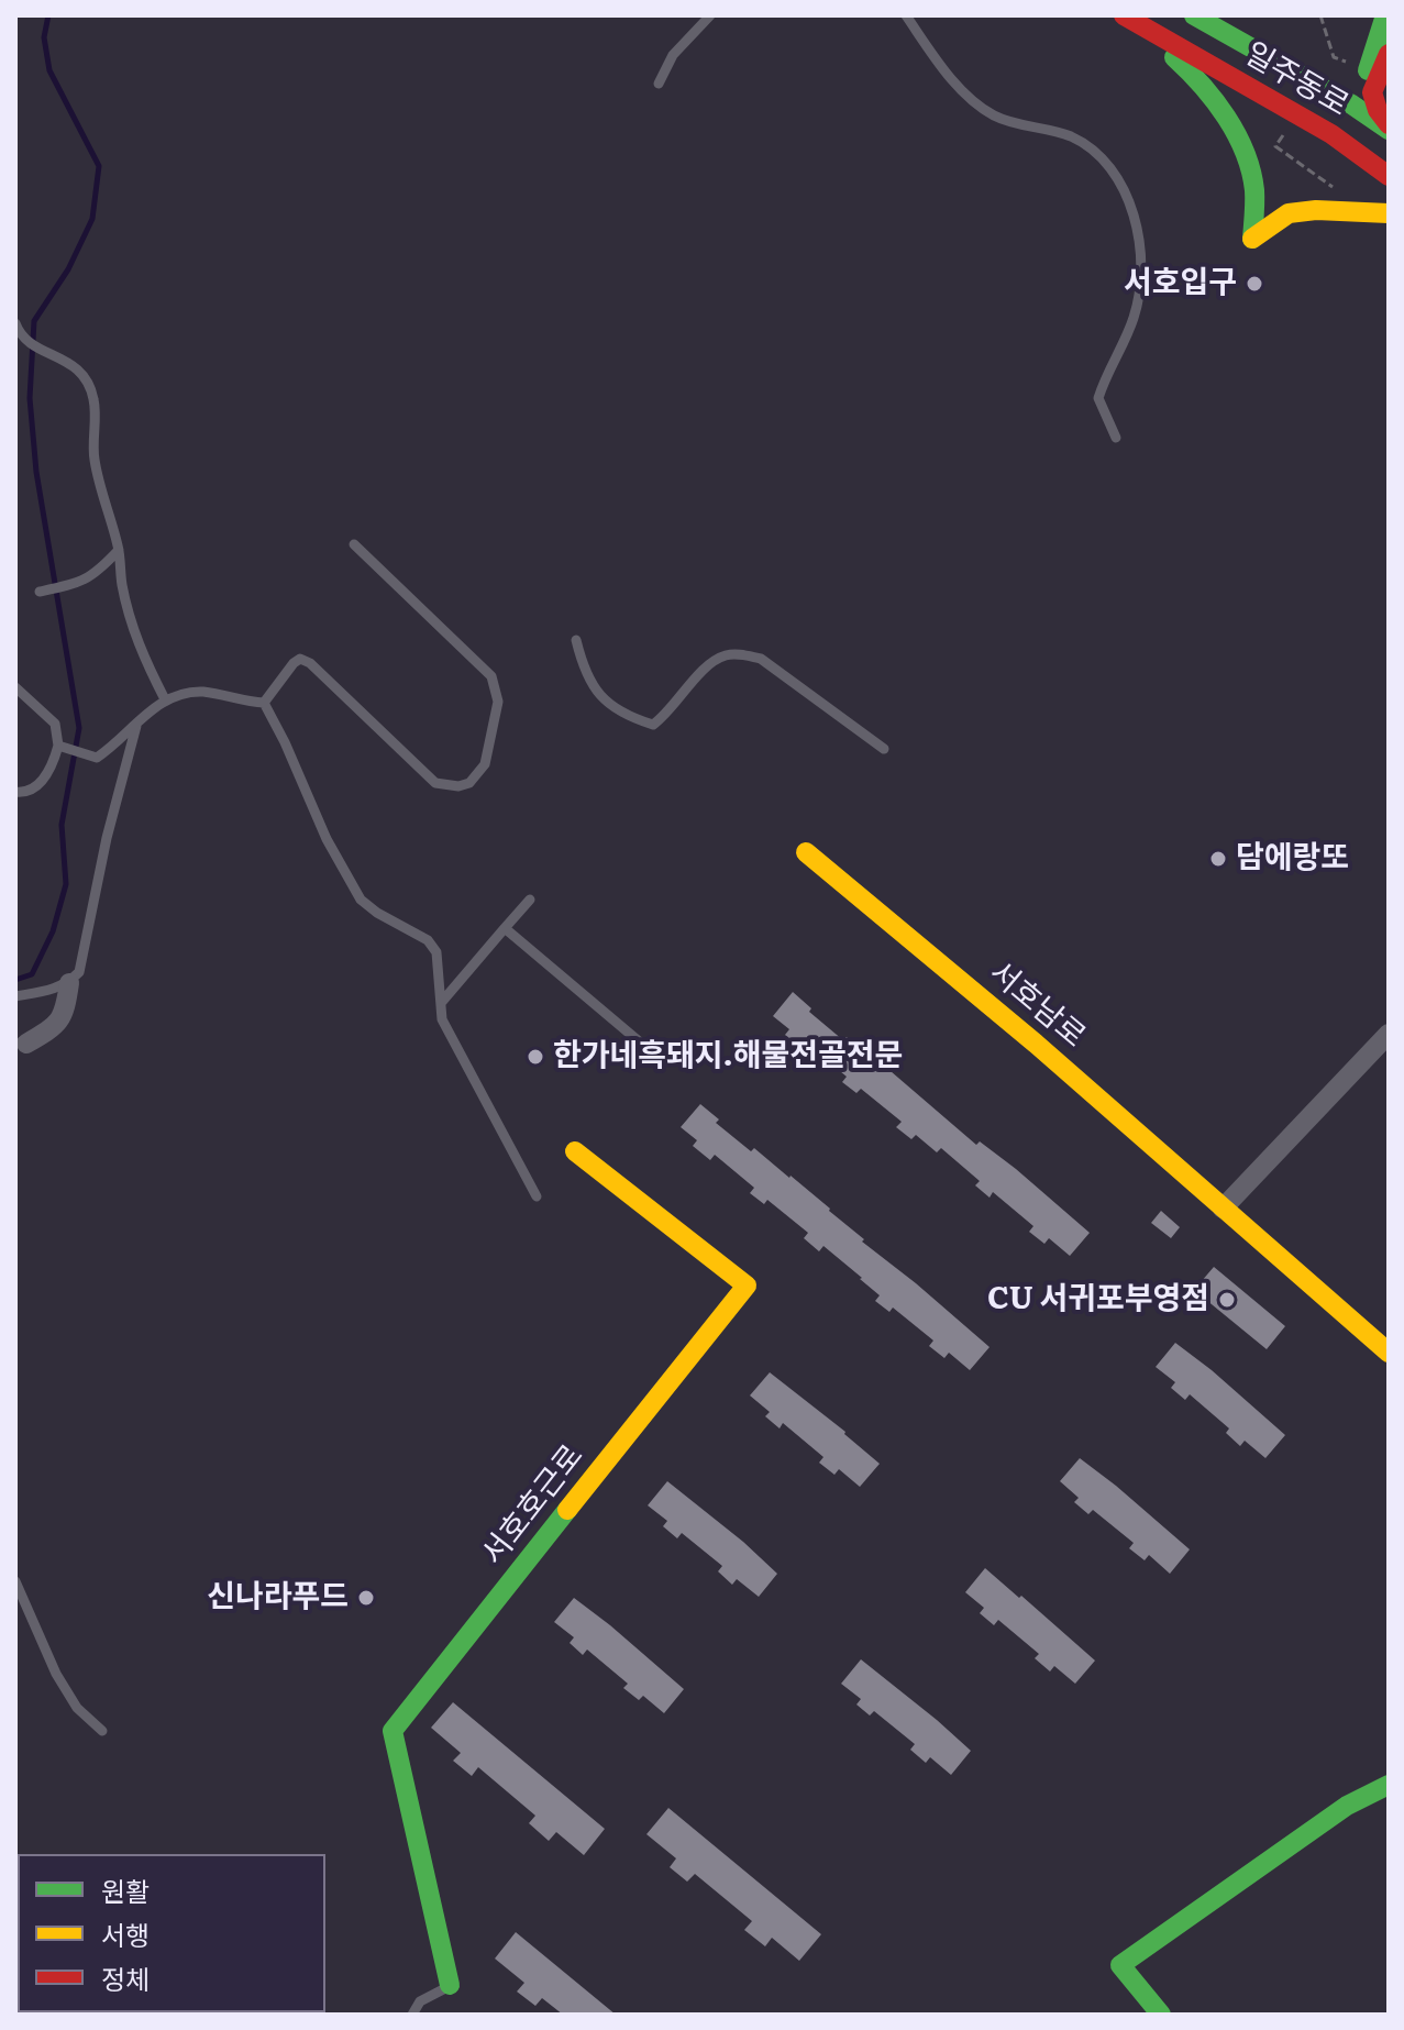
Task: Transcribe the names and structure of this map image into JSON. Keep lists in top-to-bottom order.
{
  "streets": {
    "main road": ["일주동로", "서호남로", "서호호근로"]
  },
  "places": [
    "서호입구",
    "담에랑또",
    "한가네흑돼지.해물전골전문",
    "CU 서귀포부영점",
    "신나라푸드"
  ],
  "legend": ["원활", "서행", "정체"]
}
